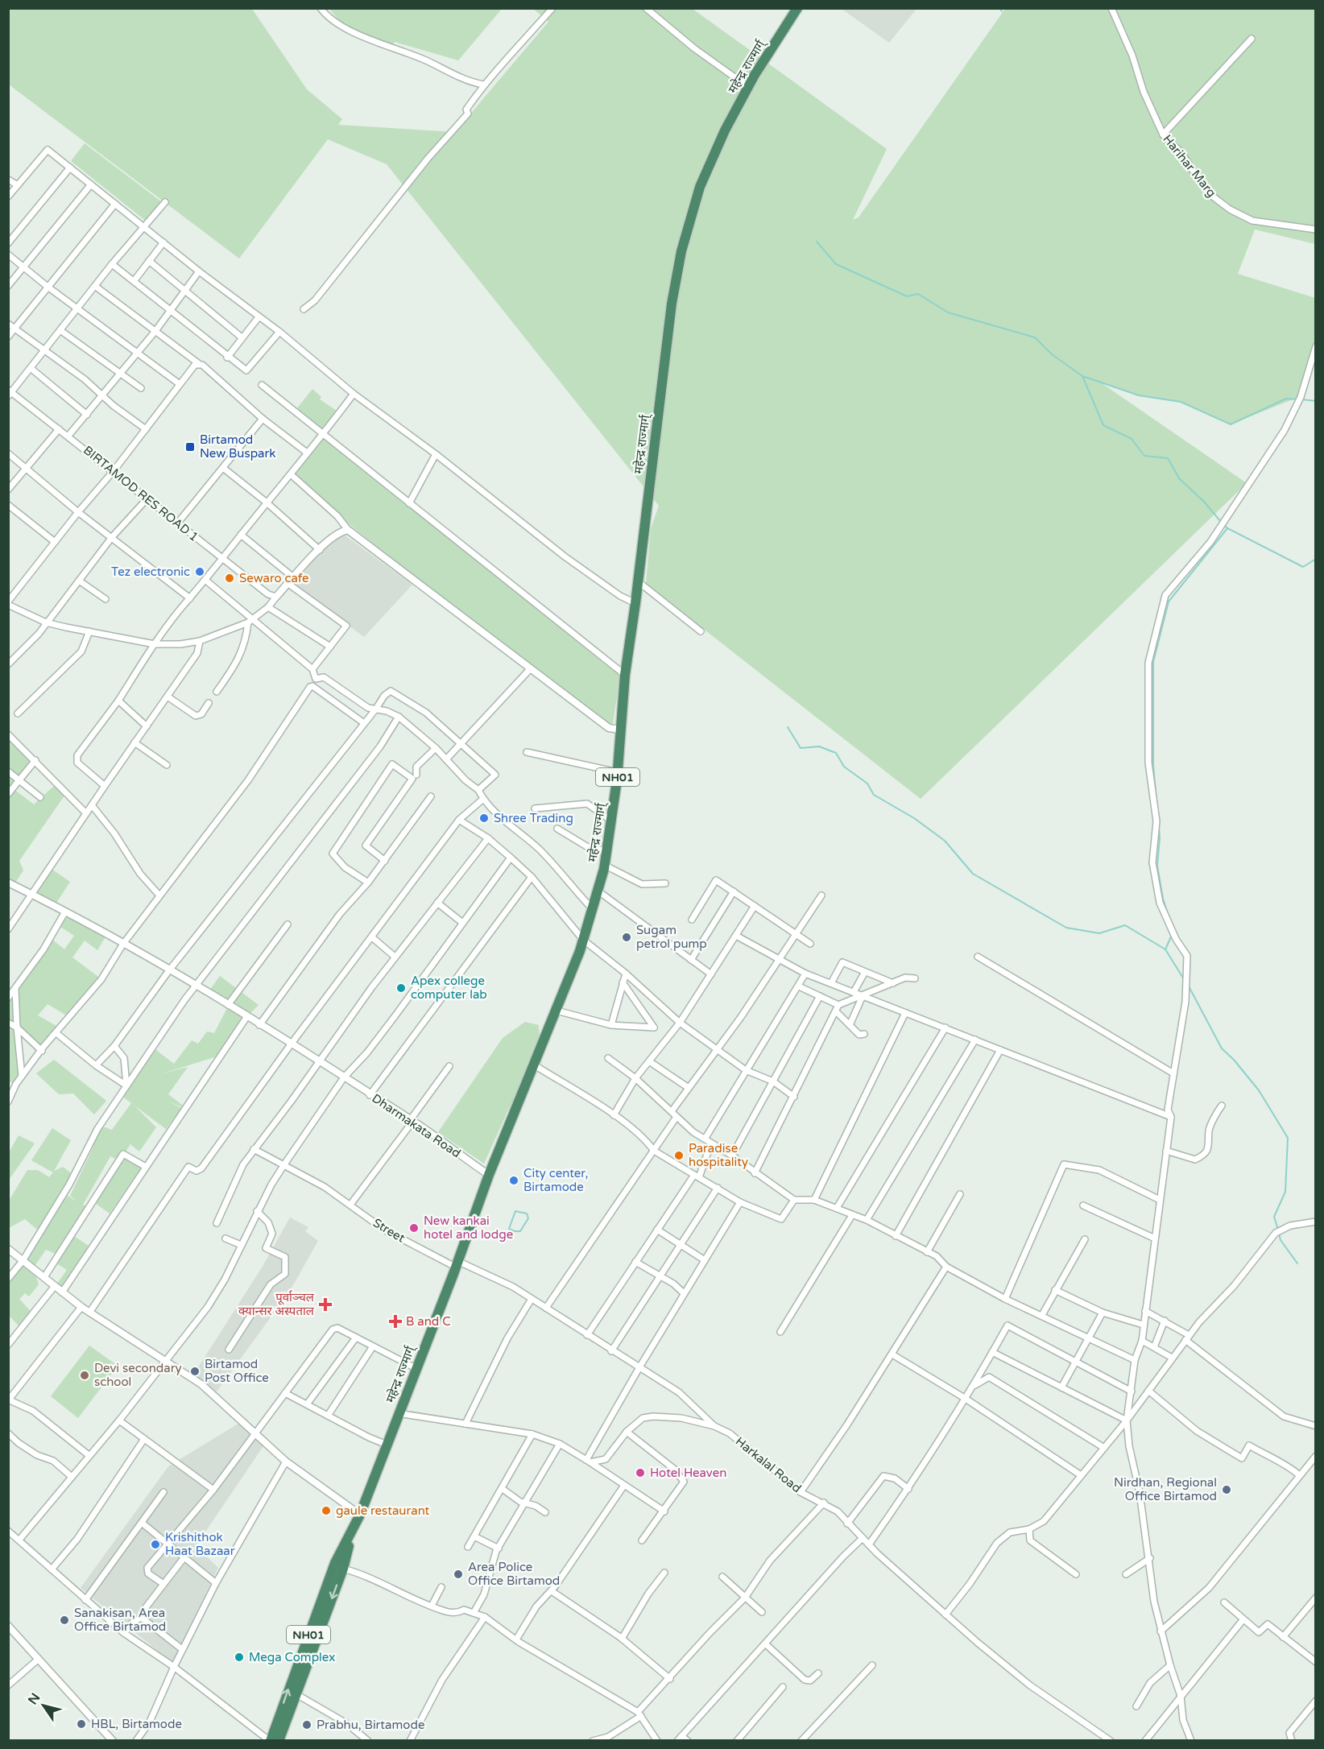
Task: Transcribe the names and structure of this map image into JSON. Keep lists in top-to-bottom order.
{
  "streets": {
    "highway": ["महेन्द्र राज्मार्ग्", "NH01"],
    "street": [
      "Harihar Marg",
      "BIRTAMOD RES ROAD 1",
      "Dharmakata Road",
      "Street",
      "Harkalal Road"
    ]
  },
  "crossings": [
    ["महेन्द्र राज्मार्ग्", "Dharmakata Road"],
    ["महेन्द्र राज्मार्ग्", "Street"],
    ["Street", "Harkalal Road"]
  ],
  "places": {
    "transit": ["Birtamod New Buspark"],
    "other": [
      "Tez electronic",
      "Sewaro cafe",
      "Shree Trading",
      "Sugam petrol pump",
      "Apex college computer lab",
      "Paradise hospitality",
      "City center, Birtamode",
      "New kankai hotel and lodge",
      "Birtamod Post Office",
      "Devi secondary school",
      "Hotel Heaven",
      "Nirdhan, Regional Office Birtamod",
      "gaule restaurant",
      "Krishithok Haat Bazaar",
      "Area Police Office Birtamod",
      "Sanakisan, Area Office Birtamod",
      "Mega Complex",
      "HBL, Birtamode",
      "Prabhu, Birtamode"
    ],
    "health": ["पूर्वाञ्चल क्यान्सर अस्पताल", "B and C"]
  },
  "north": "top left"
}
